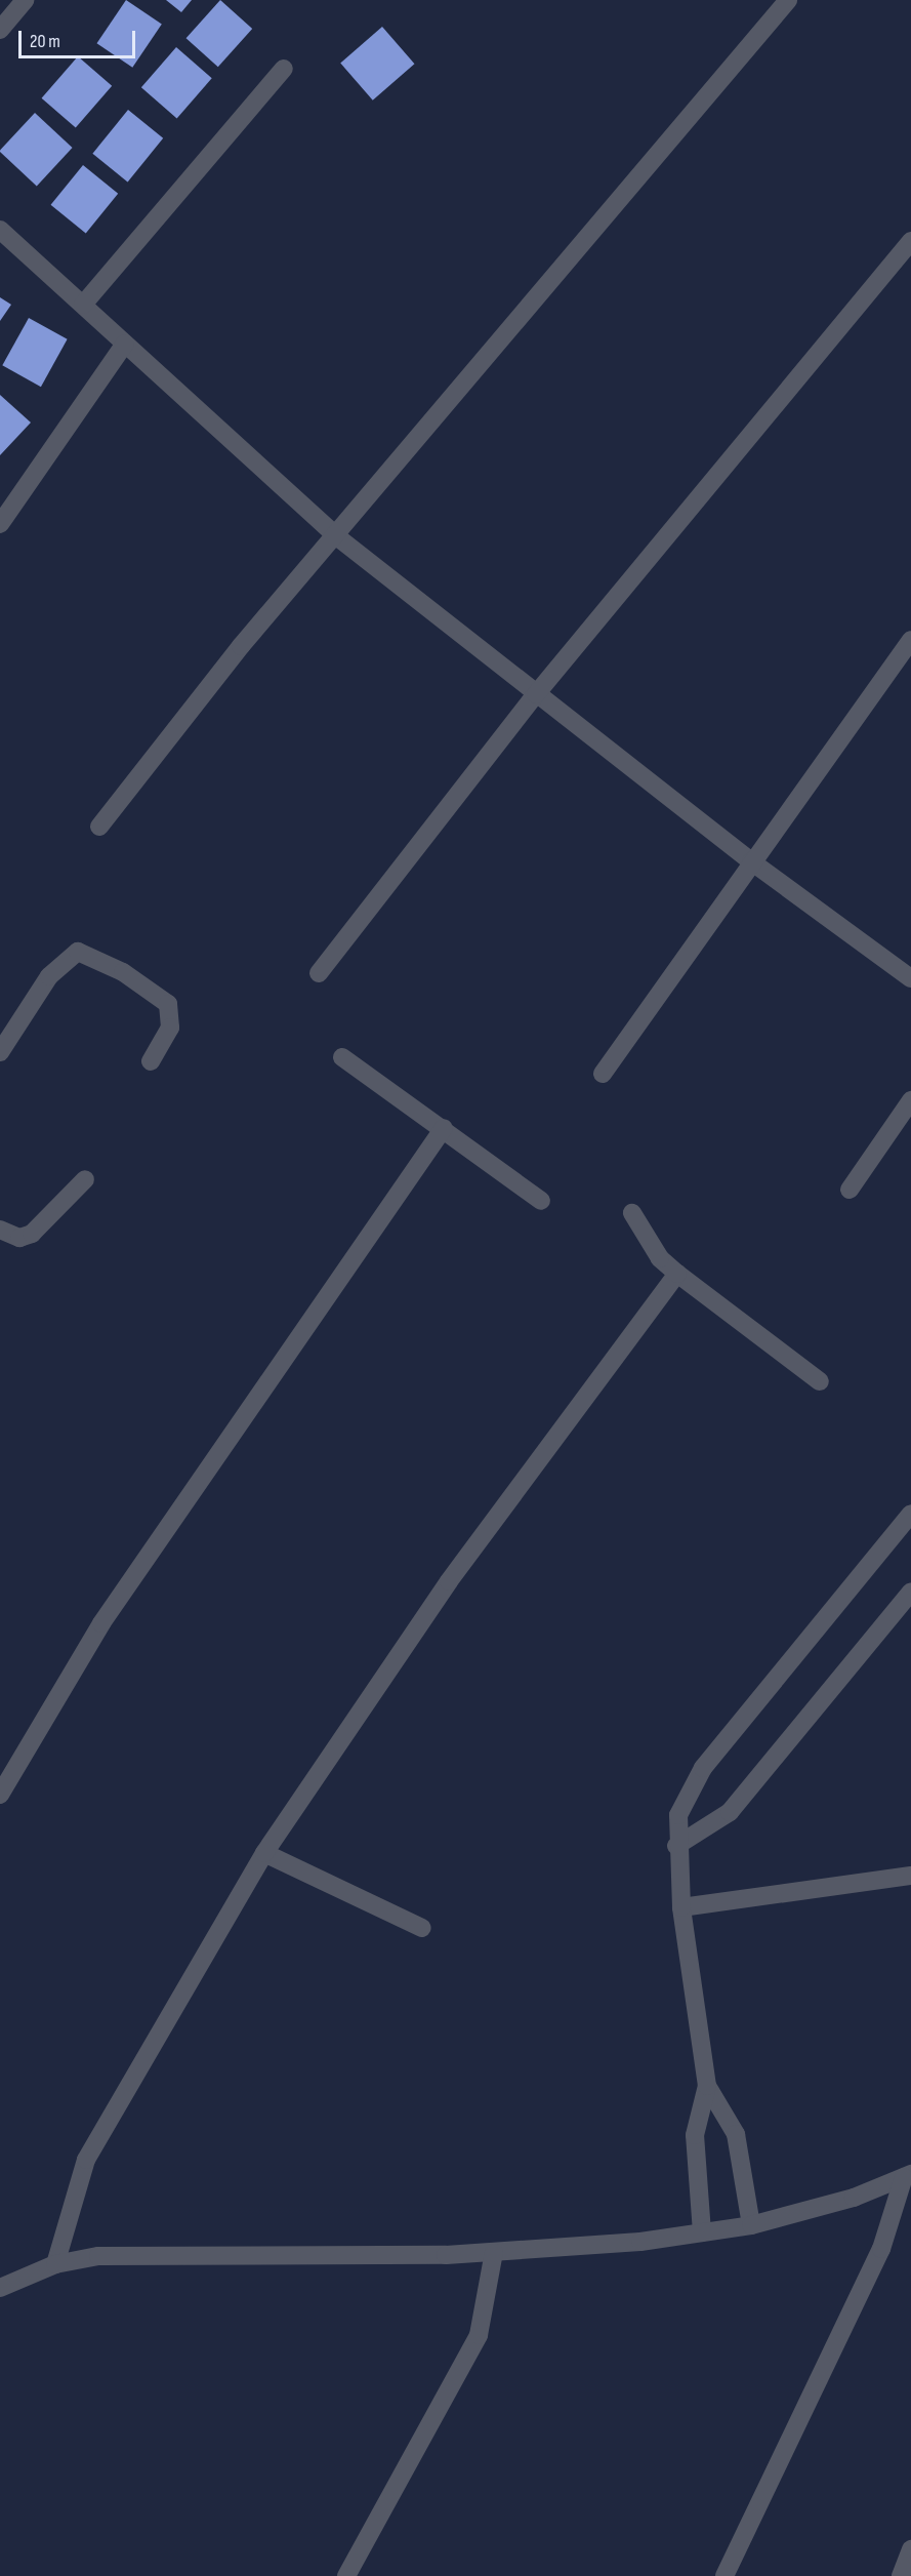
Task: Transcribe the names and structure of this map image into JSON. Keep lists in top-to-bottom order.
{
  "scale_bar": "20 m"
}
